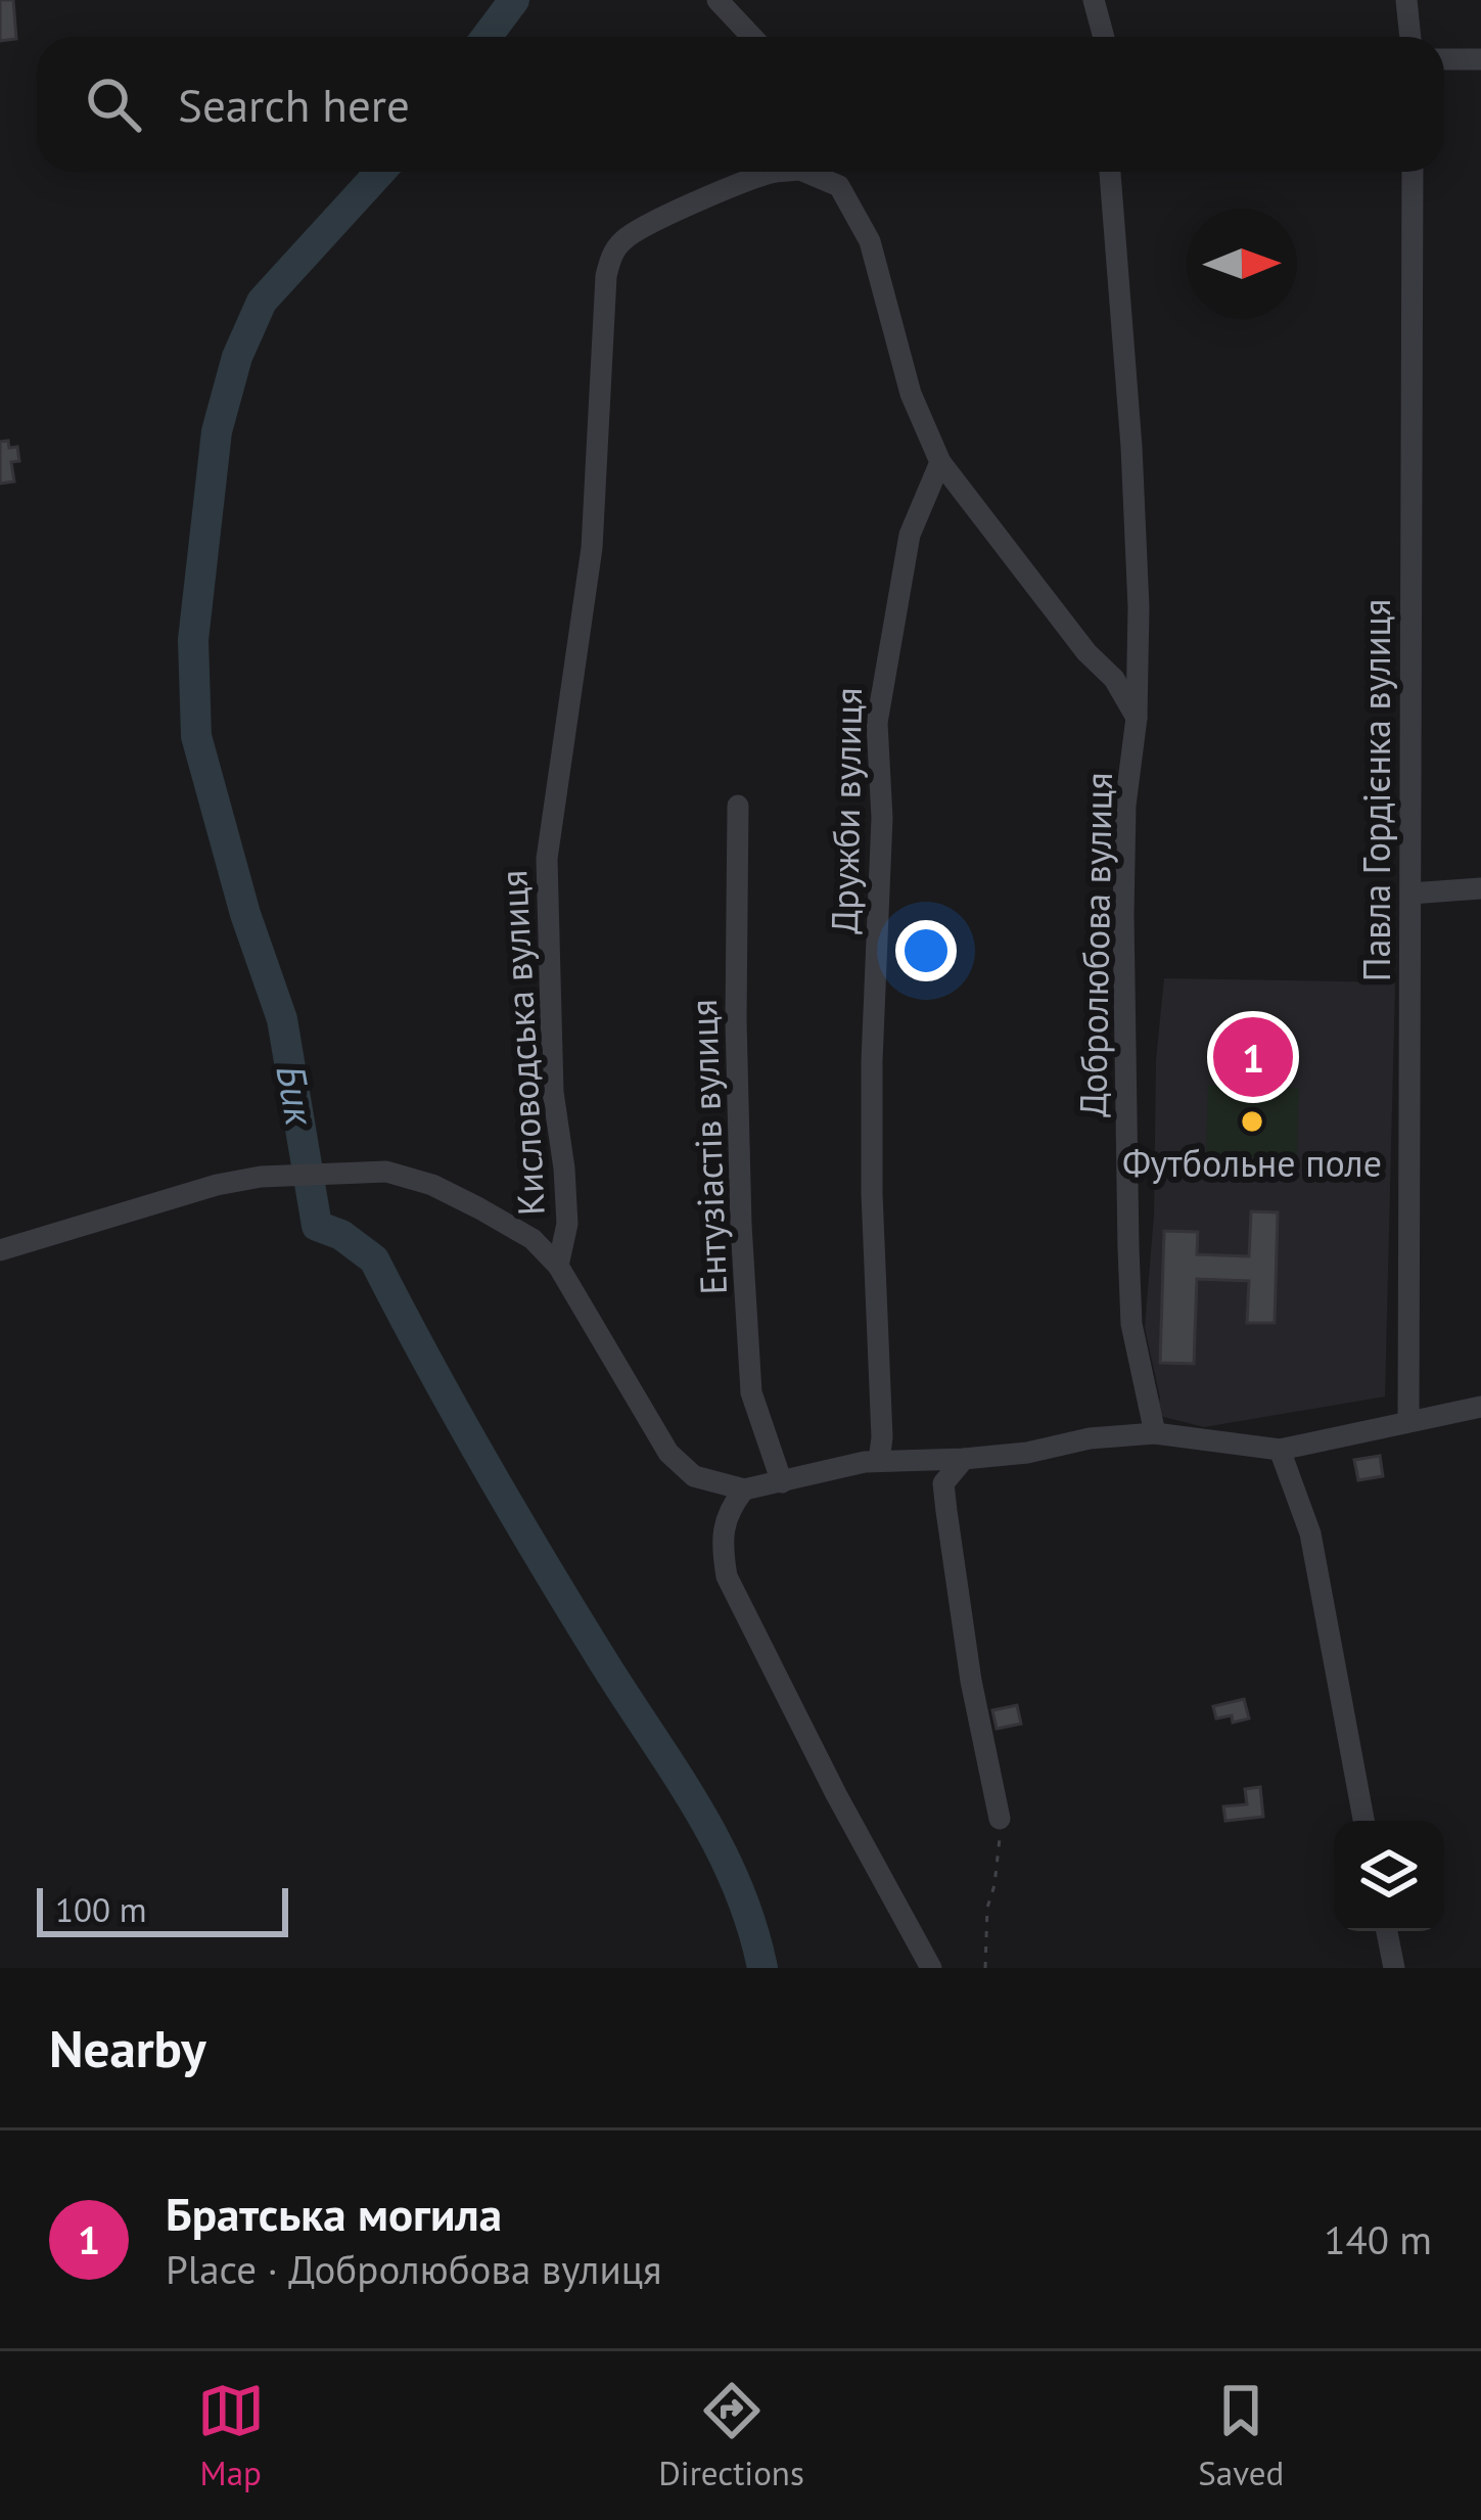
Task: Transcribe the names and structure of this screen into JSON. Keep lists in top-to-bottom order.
{
  "streets": {
    "street": [
      "Павла Гордієнка вулиця",
      "Дружби вулиця",
      "Добролюбова вулиця",
      "Кисловодська вулиця",
      "Ентузіастів вулиця"
    ]
  },
  "water": ["Бик"],
  "places": ["Футбольне поле"],
  "scale_bar": "100 m",
  "north": "right",
  "page": {
    "search": "Search here",
    "pins": "1",
    "scale": "100 m",
    "heading": "Nearby",
    "list": [
      {
        "mark": "1",
        "name": "Братська могила",
        "note": "Place · Добролюбова вулиця",
        "value": "140 m"
      }
    ],
    "nav": ["Map", "Directions", "Saved"]
  }
}
